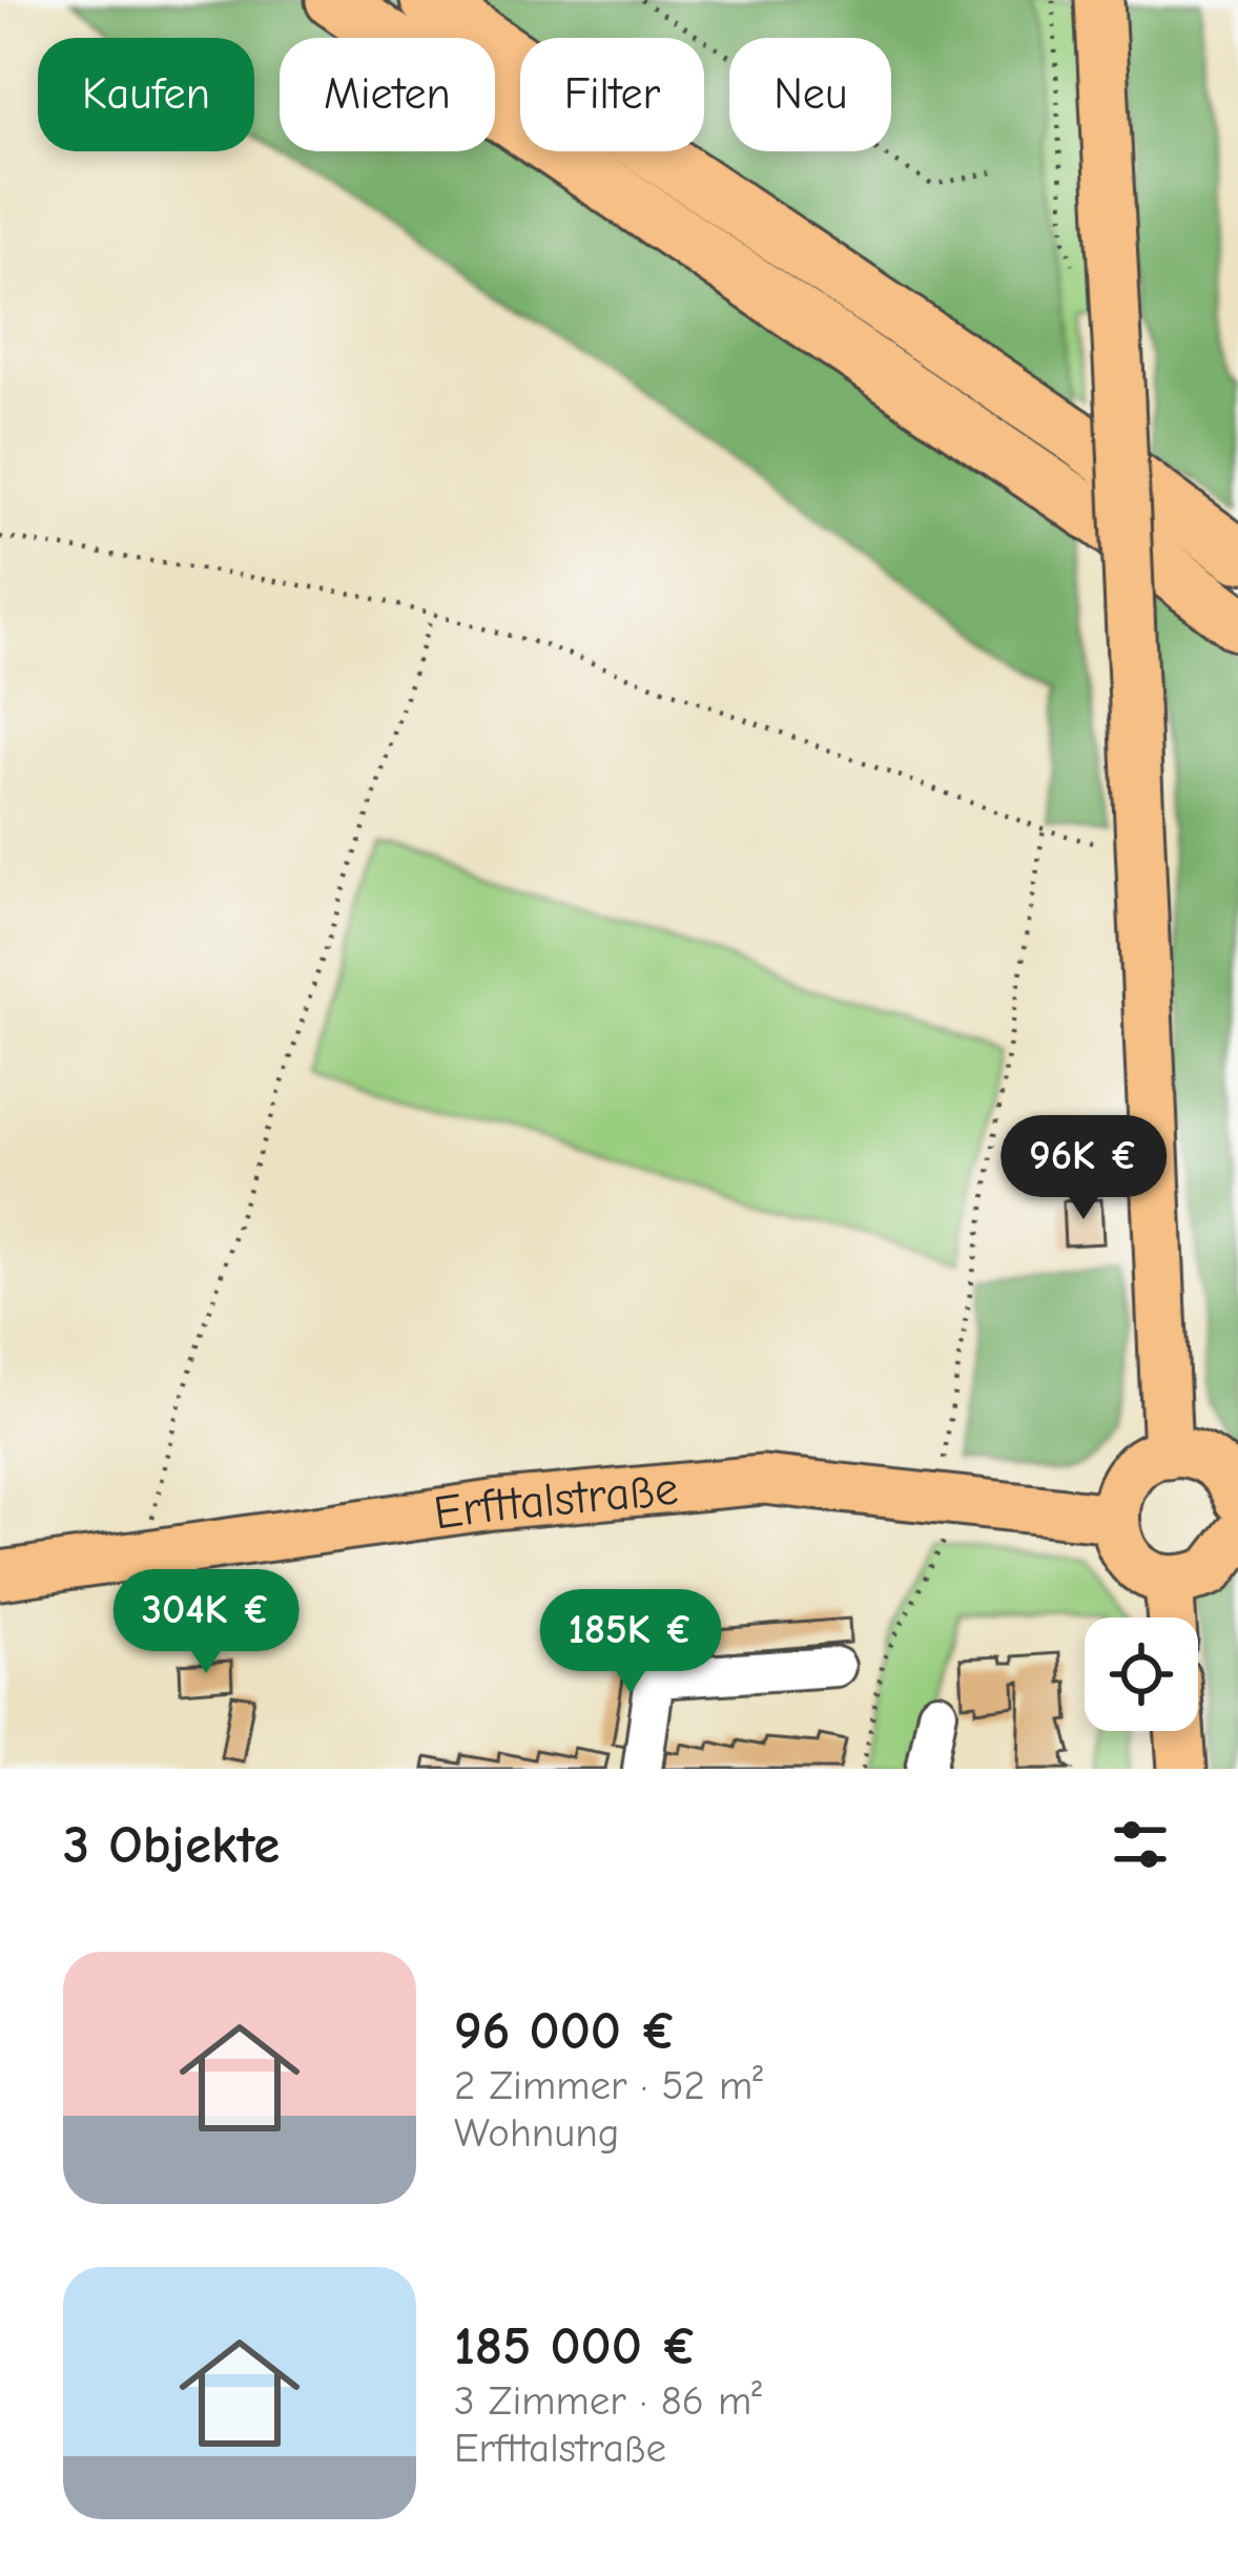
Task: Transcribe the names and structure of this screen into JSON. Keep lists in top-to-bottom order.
{
  "streets": {
    "main road": ["Erfttalstraße"]
  },
  "page": {
    "chip": [
      "Kaufen",
      "Mieten",
      "Filter",
      "Neu"
    ],
    "price": ["96K €", "304K €", "185K €"],
    "heading": "3 Objekte",
    "list": [
      {
        "name": "96 000 €",
        "note": "2 Zimmer · 52 m² · Wohnung"
      },
      {
        "name": "185 000 €",
        "note": "3 Zimmer · 86 m² · Erfttalstraße"
      }
    ]
  }
}
